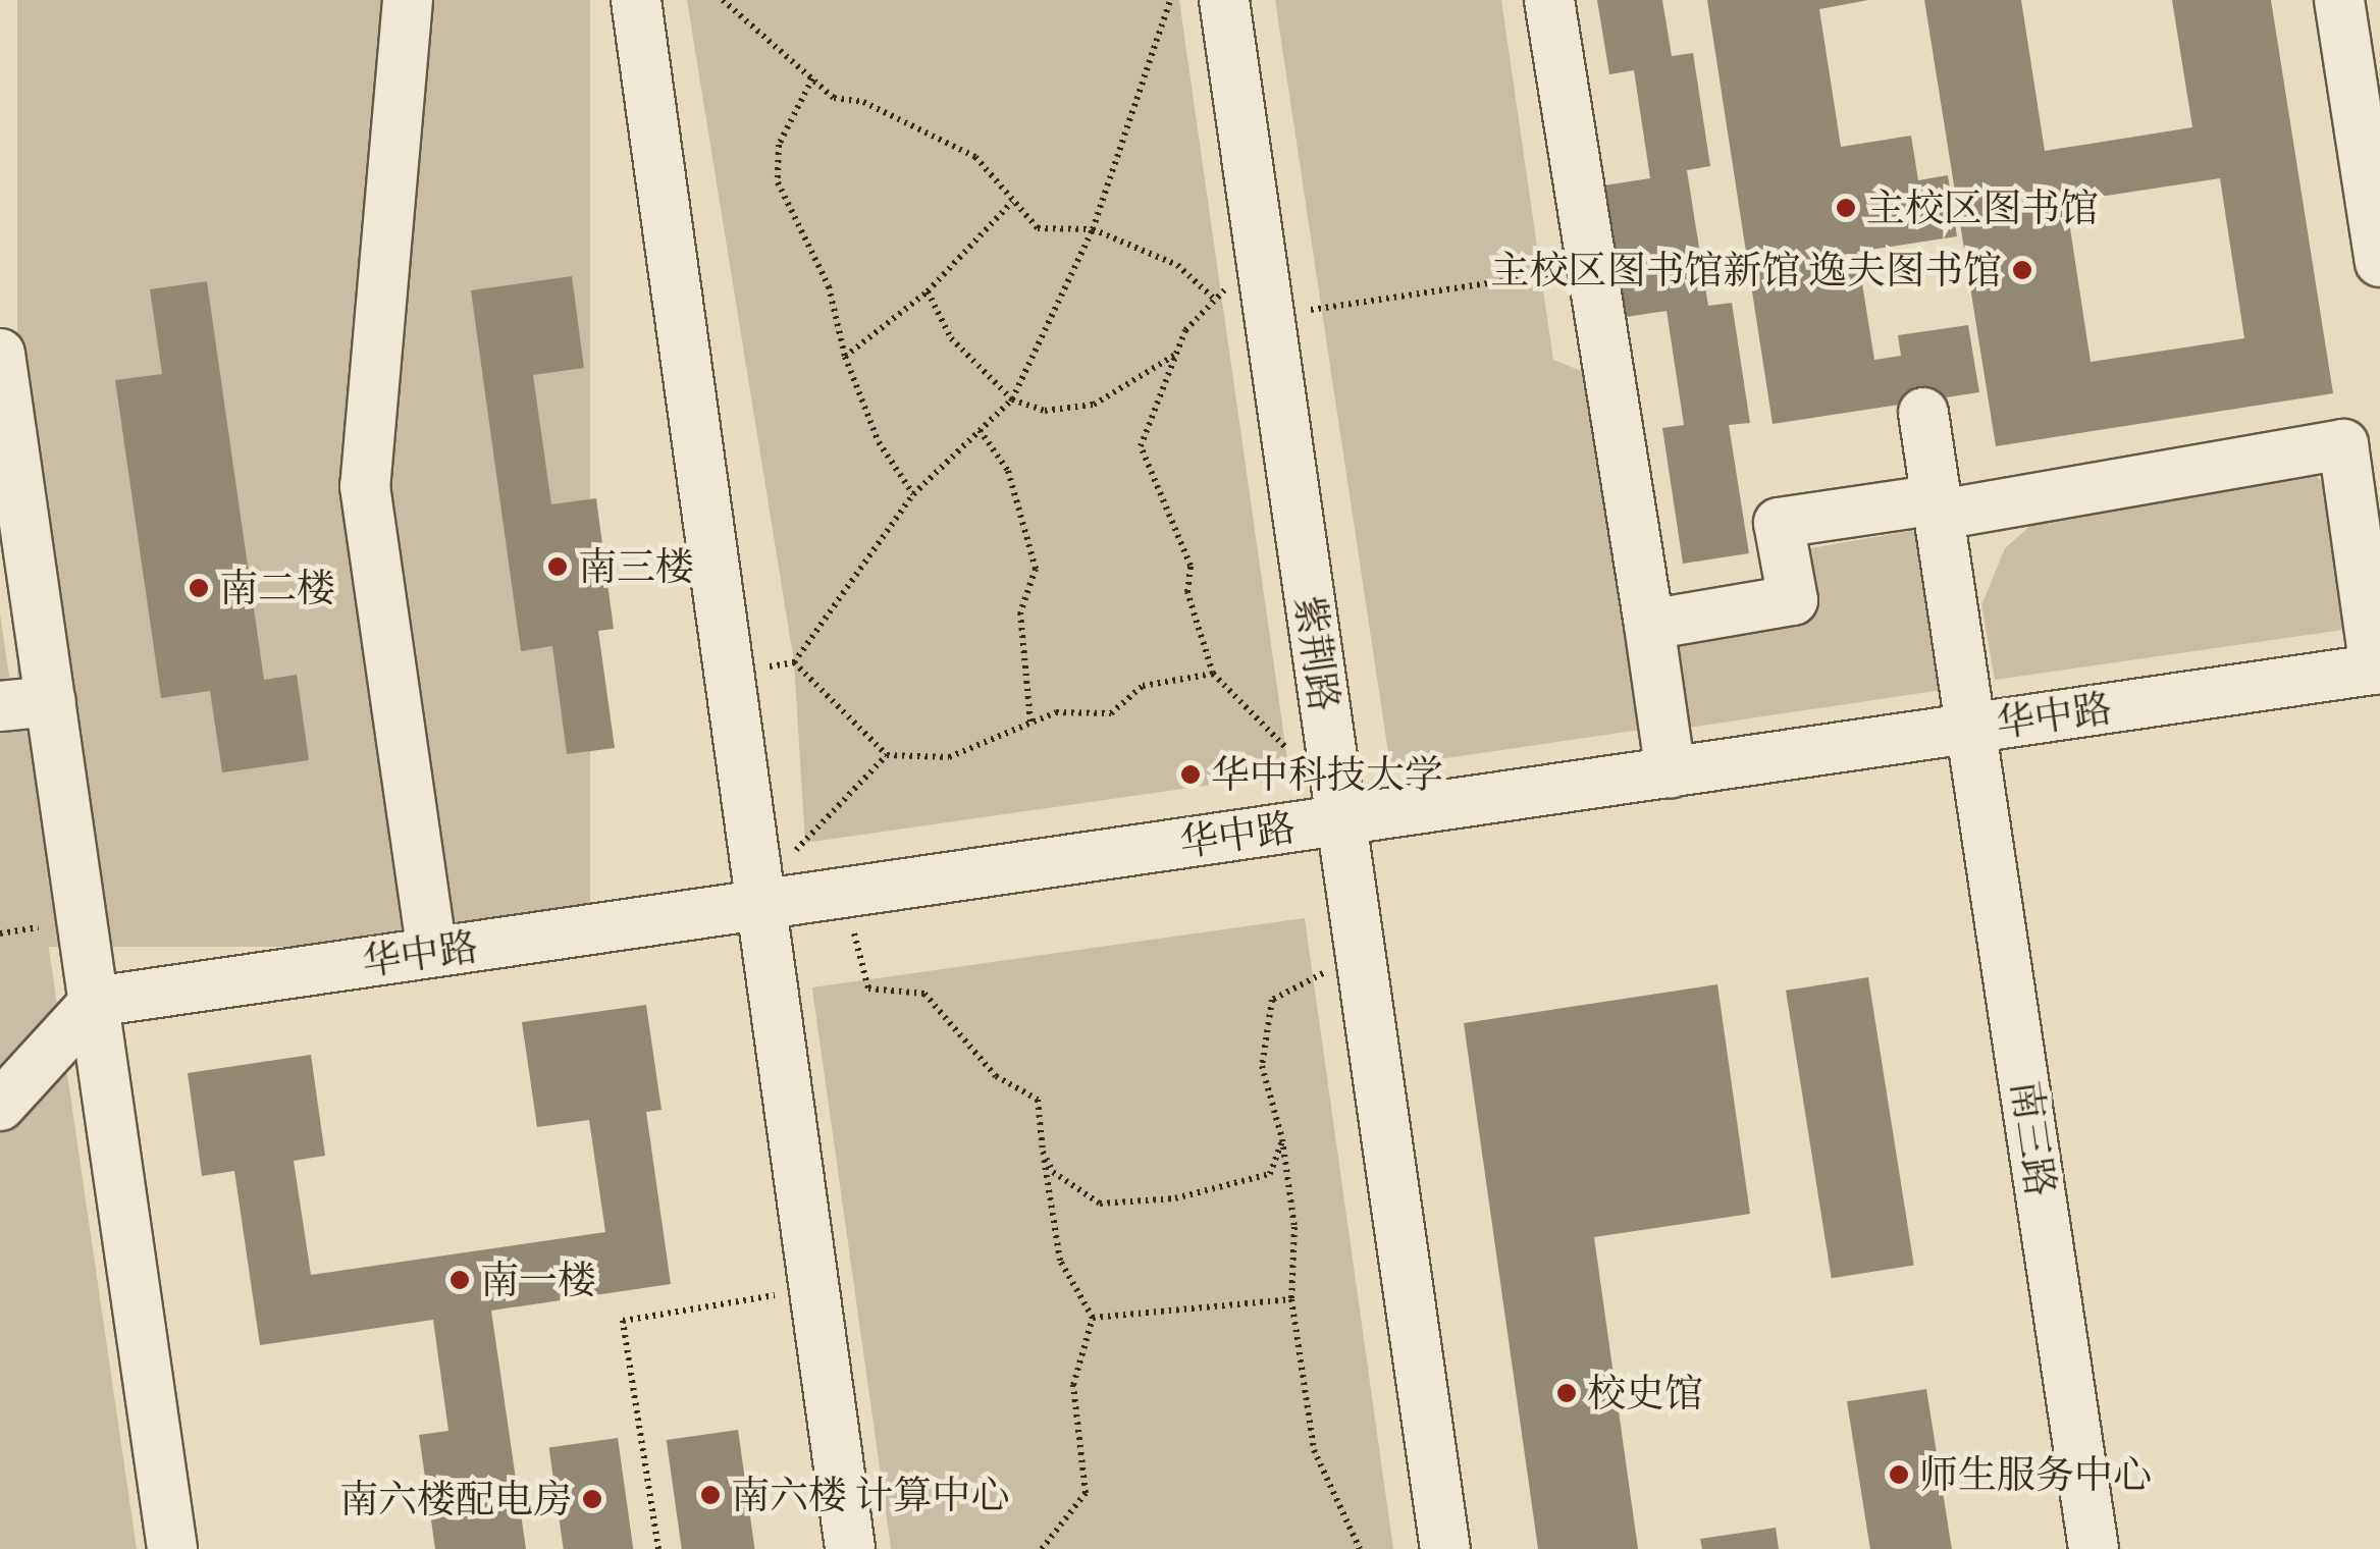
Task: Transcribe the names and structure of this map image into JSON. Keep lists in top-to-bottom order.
{
  "streets": {
    "street": ["紫荆路", "华中路", "南三路"]
  },
  "crossings": [
    ["紫荆路", "华中路"],
    ["华中路", "南三路"]
  ],
  "places": [
    "主校区图书馆",
    "主校区图书馆新馆 逸夫图书馆",
    "南三楼",
    "南二楼",
    "华中科技大学",
    "南一楼",
    "校史馆",
    "师生服务中心",
    "南六楼 计算中心",
    "南六楼配电房"
  ]
}
